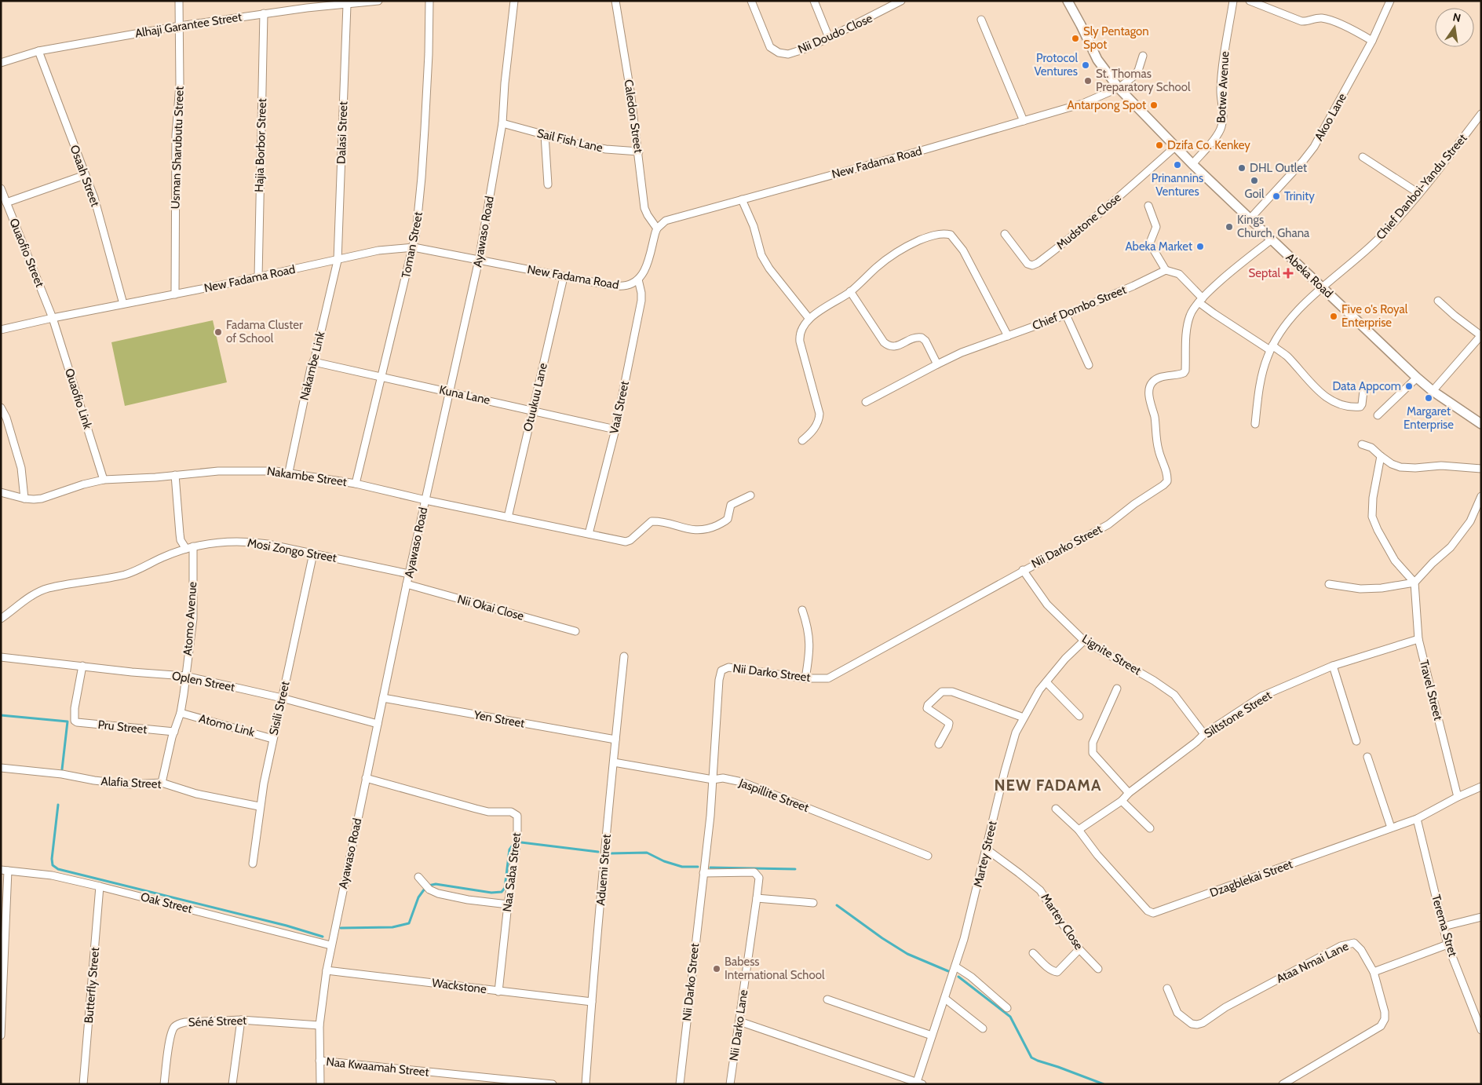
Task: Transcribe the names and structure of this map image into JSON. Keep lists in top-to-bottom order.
{
  "streets": {
    "street": [
      "Alhaji Garantee Street",
      "Nii Doudo Close",
      "Botwe Avenue",
      "Caledon Street",
      "Akoo Lane",
      "Dalasi Street",
      "Sail Fish Lane",
      "Hajia Borbor Street",
      "Usman Sharubutu Street",
      "New Fadama Road",
      "Osaah Street",
      "Chief Danboi-Yandu Street",
      "Mudstone Close",
      "Ayawaso Road",
      "Toman Street",
      "Quaofio Street",
      "Abeka Road",
      "Chief Dombo Street",
      "Nakambe Link",
      "Kuna Lane",
      "Otuukuu Lane",
      "Quaofio Link",
      "Vaal Street",
      "Nakambe Street",
      "Nii Darko Street",
      "Mosi Zongo Street",
      "Nii Okai Close",
      "Atomo Avenue",
      "Lignite Street",
      "Oplen Street",
      "Travel Street",
      "Sisili Street",
      "Siltstone Street",
      "Yen Street",
      "Atomo Link",
      "Pru Street",
      "Alafia Street",
      "Jaspillite Street",
      "Martey Street",
      "Aduemi Street",
      "Naa Saba Street",
      "Dzagblekai Street",
      "Oak Street",
      "Martey Close",
      "Terema Stret",
      "Ataa Nmai Lane",
      "Butterfly Street",
      "Wackstone",
      "Séné Street",
      "Nii Darko Lane",
      "Naa Kwaamah Street"
    ]
  },
  "crossings": [
    ["Alhaji Garantee Street", "Dalasi Street"],
    ["Alhaji Garantee Street", "Hajia Borbor Street"],
    ["Alhaji Garantee Street", "Usman Sharubutu Street"],
    ["Alhaji Garantee Street", "Osaah Street"],
    ["Botwe Avenue", "Abeka Road"],
    ["Caledon Street", "Sail Fish Lane"],
    ["Caledon Street", "New Fadama Road"],
    ["Akoo Lane", "Abeka Road"],
    ["Dalasi Street", "New Fadama Road"],
    ["Dalasi Street", "Nakambe Link"],
    ["Sail Fish Lane", "Ayawaso Road"],
    ["Hajia Borbor Street", "New Fadama Road"],
    ["Usman Sharubutu Street", "New Fadama Road"],
    ["New Fadama Road", "Osaah Street"],
    ["New Fadama Road", "Ayawaso Road"],
    ["New Fadama Road", "Toman Street"],
    ["New Fadama Road", "Quaofio Street"],
    ["New Fadama Road", "Abeka Road"],
    ["New Fadama Road", "Nakambe Link"],
    ["New Fadama Road", "Otuukuu Lane"],
    ["New Fadama Road", "Quaofio Link"],
    ["New Fadama Road", "Vaal Street"],
    ["Chief Danboi-Yandu Street", "Abeka Road"],
    ["Mudstone Close", "Abeka Road"],
    ["Ayawaso Road", "Kuna Lane"],
    ["Ayawaso Road", "Nakambe Street"],
    ["Ayawaso Road", "Mosi Zongo Street"],
    ["Ayawaso Road", "Nii Okai Close"],
    ["Ayawaso Road", "Oplen Street"],
    ["Ayawaso Road", "Yen Street"],
    ["Ayawaso Road", "Naa Saba Street"],
    ["Ayawaso Road", "Oak Street"],
    ["Ayawaso Road", "Wackstone"],
    ["Ayawaso Road", "Séné Street"],
    ["Ayawaso Road", "Naa Kwaamah Street"],
    ["Toman Street", "Kuna Lane"],
    ["Toman Street", "Nakambe Street"],
    ["Quaofio Street", "Quaofio Link"],
    ["Nakambe Link", "Kuna Lane"],
    ["Nakambe Link", "Nakambe Street"],
    ["Kuna Lane", "Otuukuu Lane"],
    ["Kuna Lane", "Vaal Street"],
    ["Otuukuu Lane", "Nakambe Street"],
    ["Quaofio Link", "Nakambe Street"],
    ["Vaal Street", "Nakambe Street"],
    ["Nii Darko Street", "Lignite Street"],
    ["Nii Darko Street", "Jaspillite Street"],
    ["Nii Darko Street", "Nii Darko Lane"],
    ["Mosi Zongo Street", "Atomo Avenue"],
    ["Mosi Zongo Street", "Sisili Street"],
    ["Atomo Avenue", "Oplen Street"],
    ["Atomo Avenue", "Atomo Link"],
    ["Atomo Avenue", "Pru Street"],
    ["Atomo Avenue", "Alafia Street"],
    ["Lignite Street", "Siltstone Street"],
    ["Lignite Street", "Martey Street"],
    ["Oplen Street", "Sisili Street"],
    ["Oplen Street", "Pru Street"],
    ["Travel Street", "Siltstone Street"],
    ["Travel Street", "Dzagblekai Street"],
    ["Sisili Street", "Atomo Link"],
    ["Sisili Street", "Alafia Street"],
    ["Siltstone Street", "Dzagblekai Street"],
    ["Yen Street", "Aduemi Street"],
    ["Jaspillite Street", "Aduemi Street"],
    ["Martey Street", "Martey Close"],
    ["Aduemi Street", "Wackstone"],
    ["Naa Saba Street", "Wackstone"],
    ["Dzagblekai Street", "Terema Stret"],
    ["Oak Street", "Butterfly Street"]
  ],
  "districts": ["NEW FADAMA"],
  "places": {
    "other": [
      "Sly Pentagon Spot",
      "Protocol Ventures",
      "St. Thomas Preparatory School",
      "Antarpong Spot",
      "Dzifa Co. Kenkey",
      "Prinannins Ventures",
      "DHL Outlet",
      "Goil",
      "Trinity",
      "Kings Church, Ghana",
      "Abeka Market",
      "Five o's Royal Enterprise",
      "Fadama Cluster of School",
      "Data Appcom",
      "Margaret Enterprise",
      "Babess International School"
    ],
    "health": ["Septal"]
  },
  "north": "top"
}
